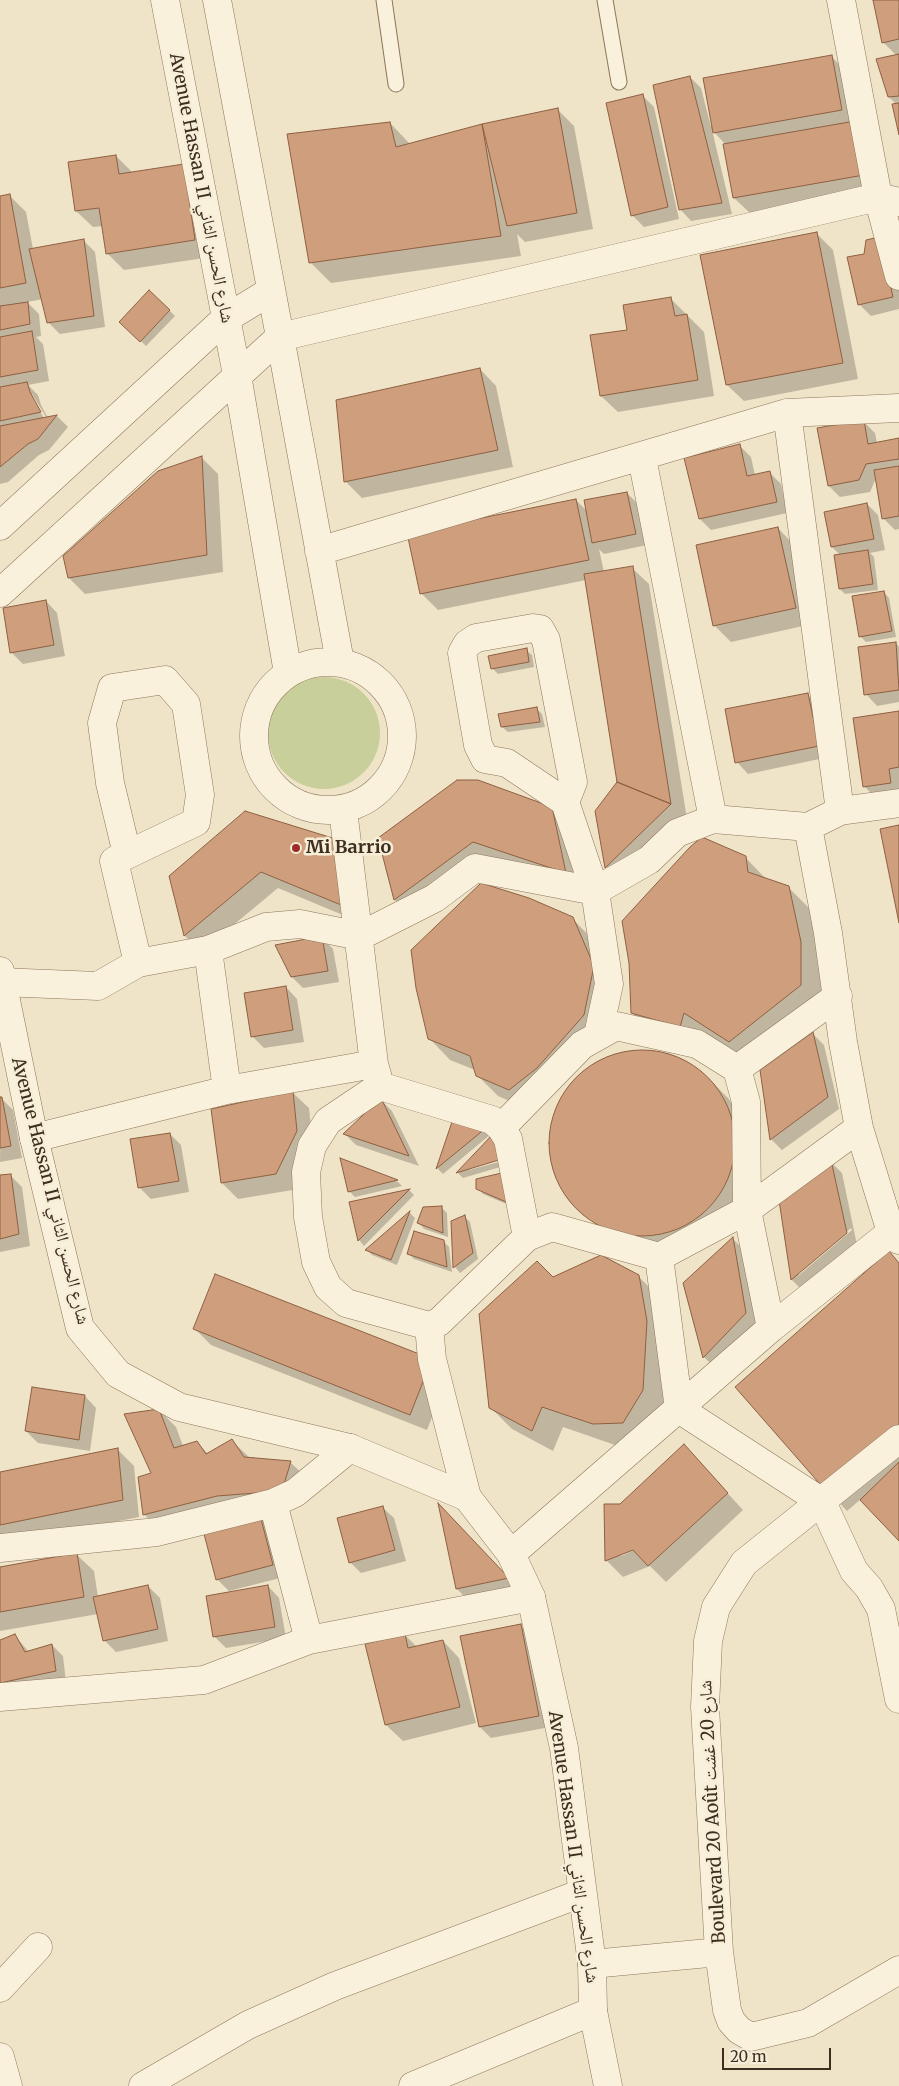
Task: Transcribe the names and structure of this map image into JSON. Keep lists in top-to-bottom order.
{
  "streets": {
    "street": ["Avenue Hassan II شارع الحسن الثاني", "Boulevard 20 Août شارع 20 غشت"]
  },
  "places": ["Mi Barrio"],
  "scale_bar": "20 m"
}
